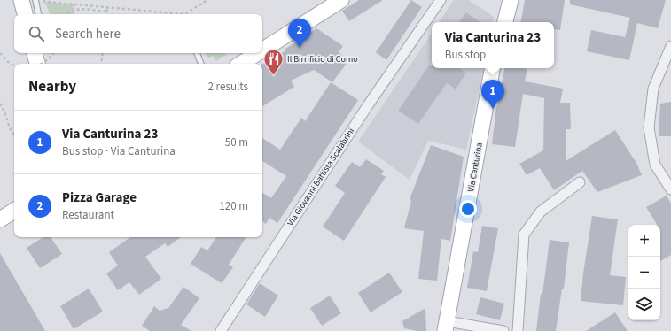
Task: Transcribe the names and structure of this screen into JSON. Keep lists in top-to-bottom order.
{
  "streets": {
    "main road": ["Via Canturina"],
    "street": ["Via Giovanni Battista Scalabrini"]
  },
  "places": {
    "restaurant": ["Il Birrificio di Como"]
  },
  "page": {
    "search": "Search here",
    "pins": ["2", "1"],
    "popup": ["Via Canturina 23", "Bus stop"],
    "heading": ["Nearby", "2 results"],
    "list": [
      {
        "mark": "1",
        "name": "Via Canturina 23",
        "note": "Bus stop · Via Canturina",
        "value": "50 m"
      },
      {
        "mark": "2",
        "name": "Pizza Garage",
        "note": "Restaurant",
        "value": "120 m"
      }
    ],
    "map_buttons": ["+", "−"]
  }
}
